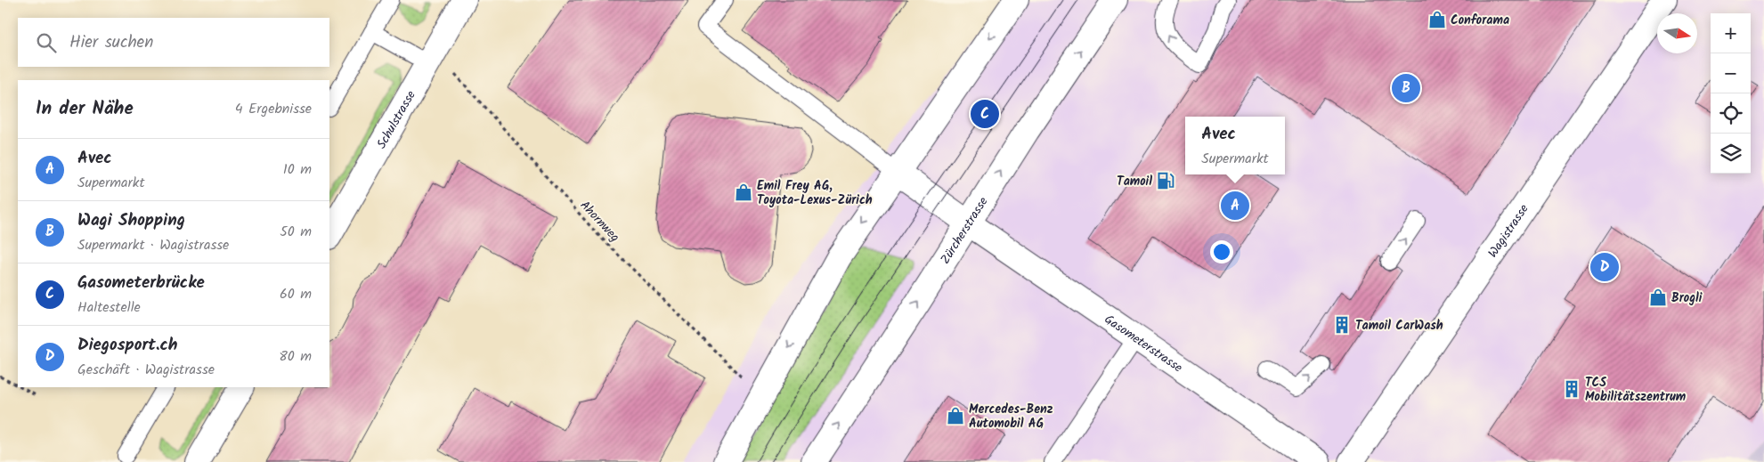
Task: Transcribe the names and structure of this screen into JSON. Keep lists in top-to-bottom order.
{
  "streets": {
    "street": [
      "Schulstrasse",
      "Zürcherstrasse",
      "Wagistrasse",
      "Gasometerstrasse"
    ],
    "path": ["Ahornweg"]
  },
  "crossings": [
    ["Schulstrasse", "Ahornweg"],
    ["Zürcherstrasse", "Gasometerstrasse"]
  ],
  "places": {
    "shop": [
      "Conforama",
      "Emil Frey AG, Toyota-Lexus-Zürich",
      "Brogli",
      "Mercedes-Benz Automobil AG"
    ],
    "fuel station": ["Tamoil"],
    "building": ["Tamoil CarWash", "TCS Mobilitätszentrum"]
  },
  "north": "right",
  "page": {
    "map_buttons": ["+", "−"],
    "search": "Hier suchen",
    "pins": [
      "B",
      "C",
      "A",
      "D"
    ],
    "heading": ["In der Nähe", "4 Ergebnisse"],
    "popup": ["Avec", "Supermarkt"],
    "list": [
      {
        "mark": "A",
        "name": "Avec",
        "note": "Supermarkt",
        "value": "10 m"
      },
      {
        "mark": "B",
        "name": "Wagi Shopping",
        "note": "Supermarkt · Wagistrasse",
        "value": "50 m"
      },
      {
        "mark": "C",
        "name": "Gasometerbrücke",
        "note": "Haltestelle",
        "value": "60 m"
      },
      {
        "mark": "D",
        "name": "Diegosport.ch",
        "note": "Geschäft · Wagistrasse",
        "value": "80 m"
      }
    ]
  }
}
